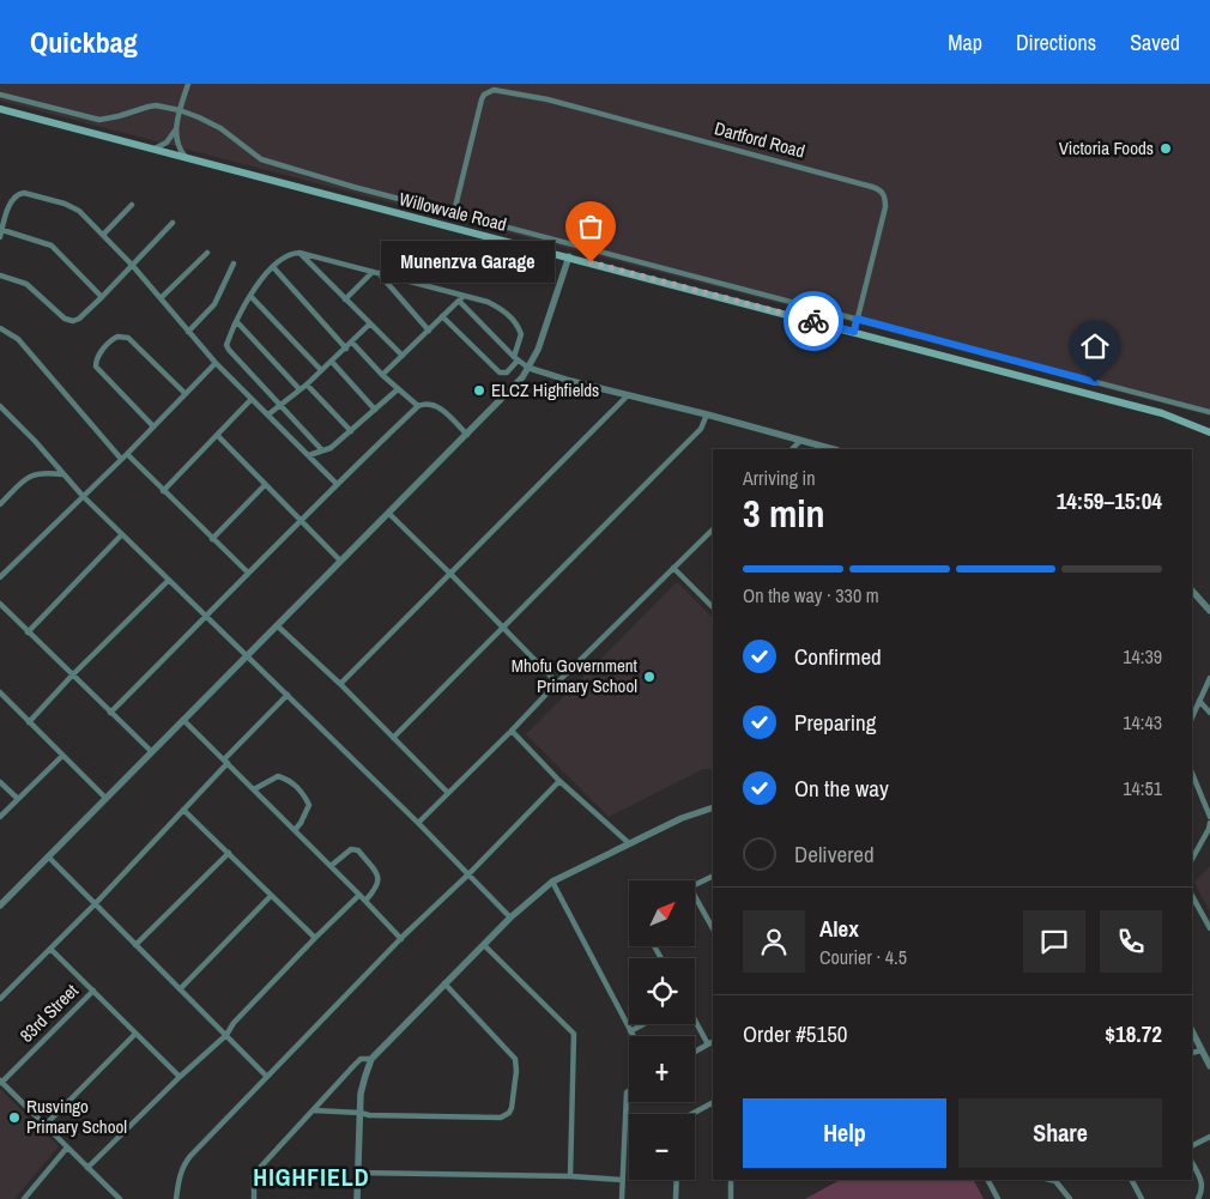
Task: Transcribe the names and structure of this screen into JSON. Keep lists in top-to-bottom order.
{
  "streets": {
    "main road": ["Willowvale Road"],
    "street": ["Dartford Road", "83rd Street"]
  },
  "crossings": [
    ["Dartford Road", "Willowvale Road"]
  ],
  "districts": ["HIGHFIELD"],
  "places": [
    "Victoria Foods",
    "Munenzva Garage",
    "ELCZ Highfields",
    "Mhofu Government Primary School",
    "Rusvingo Primary School"
  ],
  "north": "top right",
  "page": {
    "header": "Quickbag",
    "nav": ["Map", "Directions", "Saved"],
    "bubble": "Munenzva Garage",
    "heading": ["3 min", "Arriving in", "14:59–15:04"],
    "panel": [
      "Alex",
      "Courier · 4.5",
      "Order #5150",
      "$18.72"
    ],
    "bar": "On the way · 330 m",
    "list": [
      ["Confirmed", "14:39"],
      ["Preparing", "14:43"],
      ["On the way", "14:51"],
      "Delivered"
    ],
    "map_buttons": ["+", "−"],
    "buttons": ["Help", "Share"]
  }
}
